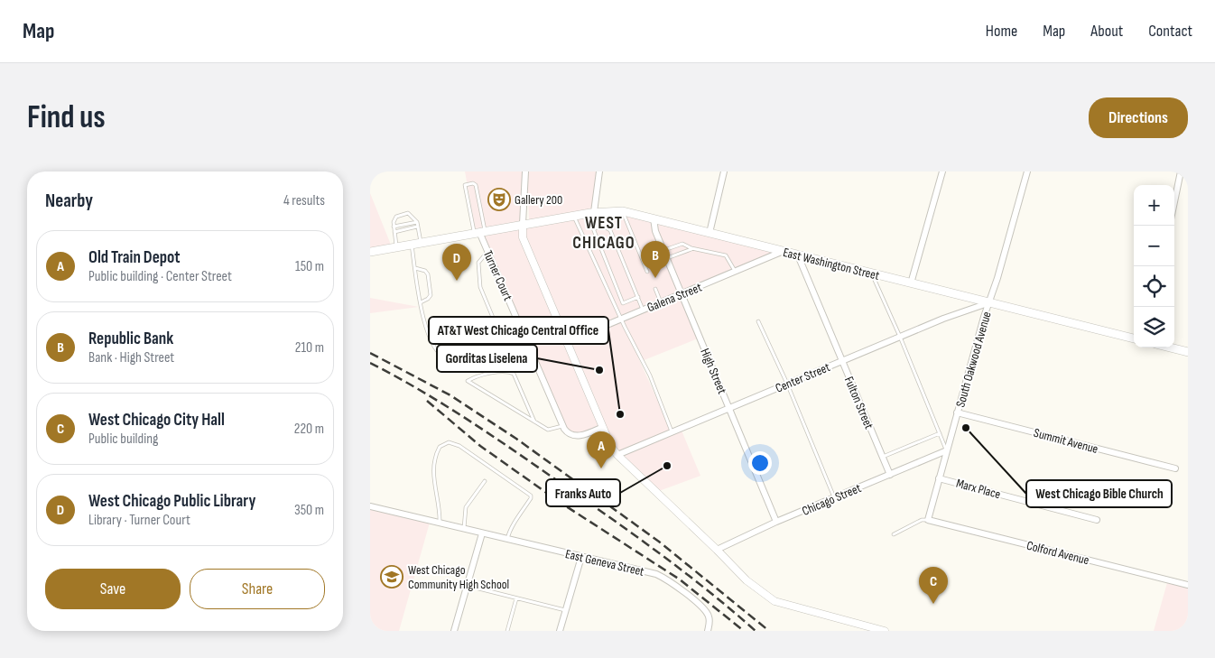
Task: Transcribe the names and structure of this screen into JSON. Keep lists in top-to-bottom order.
{
  "streets": {
    "main road": ["East Washington Street"],
    "street": [
      "Turner Court",
      "Galena Street",
      "South Oakwood Avenue",
      "High Street",
      "Center Street",
      "Fulton Street",
      "Summit Avenue",
      "Marx Place",
      "Chicago Street",
      "Colford Avenue",
      "East Geneva Street"
    ]
  },
  "crossings": [
    ["East Washington Street", "Turner Court"],
    ["East Washington Street", "Galena Street"],
    ["East Washington Street", "South Oakwood Avenue"],
    ["East Washington Street", "High Street"],
    ["East Washington Street", "Center Street"],
    ["East Washington Street", "Fulton Street"],
    ["Galena Street", "High Street"],
    ["South Oakwood Avenue", "Center Street"],
    ["South Oakwood Avenue", "Summit Avenue"],
    ["South Oakwood Avenue", "Marx Place"],
    ["South Oakwood Avenue", "Chicago Street"],
    ["South Oakwood Avenue", "Colford Avenue"],
    ["High Street", "Center Street"],
    ["High Street", "Chicago Street"],
    ["Center Street", "Fulton Street"],
    ["Fulton Street", "Chicago Street"]
  ],
  "districts": ["WEST CHICAGO"],
  "places": {
    "theatre": ["Gallery 200"],
    "other": [
      "Gorditas Liselena",
      "AT&T West Chicago Central Office",
      "West Chicago Bible Church",
      "Franks Auto"
    ],
    "school or university": ["West Chicago Community High School"]
  },
  "page": {
    "header": "Map",
    "nav": [
      "Home",
      "Map",
      "About",
      "Contact"
    ],
    "buttons": [
      "Directions",
      ["Save", "Share"]
    ],
    "title": "Find us",
    "heading": ["Nearby", "4 results"],
    "map_buttons": ["+", "−"],
    "list": [
      {
        "mark": "A",
        "name": "Old Train Depot",
        "note": "Public building · Center Street",
        "value": "150 m"
      },
      {
        "mark": "B",
        "name": "Republic Bank",
        "note": "Bank · High Street",
        "value": "210 m"
      },
      {
        "mark": "C",
        "name": "West Chicago City Hall",
        "note": "Public building",
        "value": "220 m"
      },
      {
        "mark": "D",
        "name": "West Chicago Public Library",
        "note": "Library · Turner Court",
        "value": "350 m"
      }
    ],
    "pins": [
      "B",
      "D",
      "A",
      "C"
    ]
  }
}
